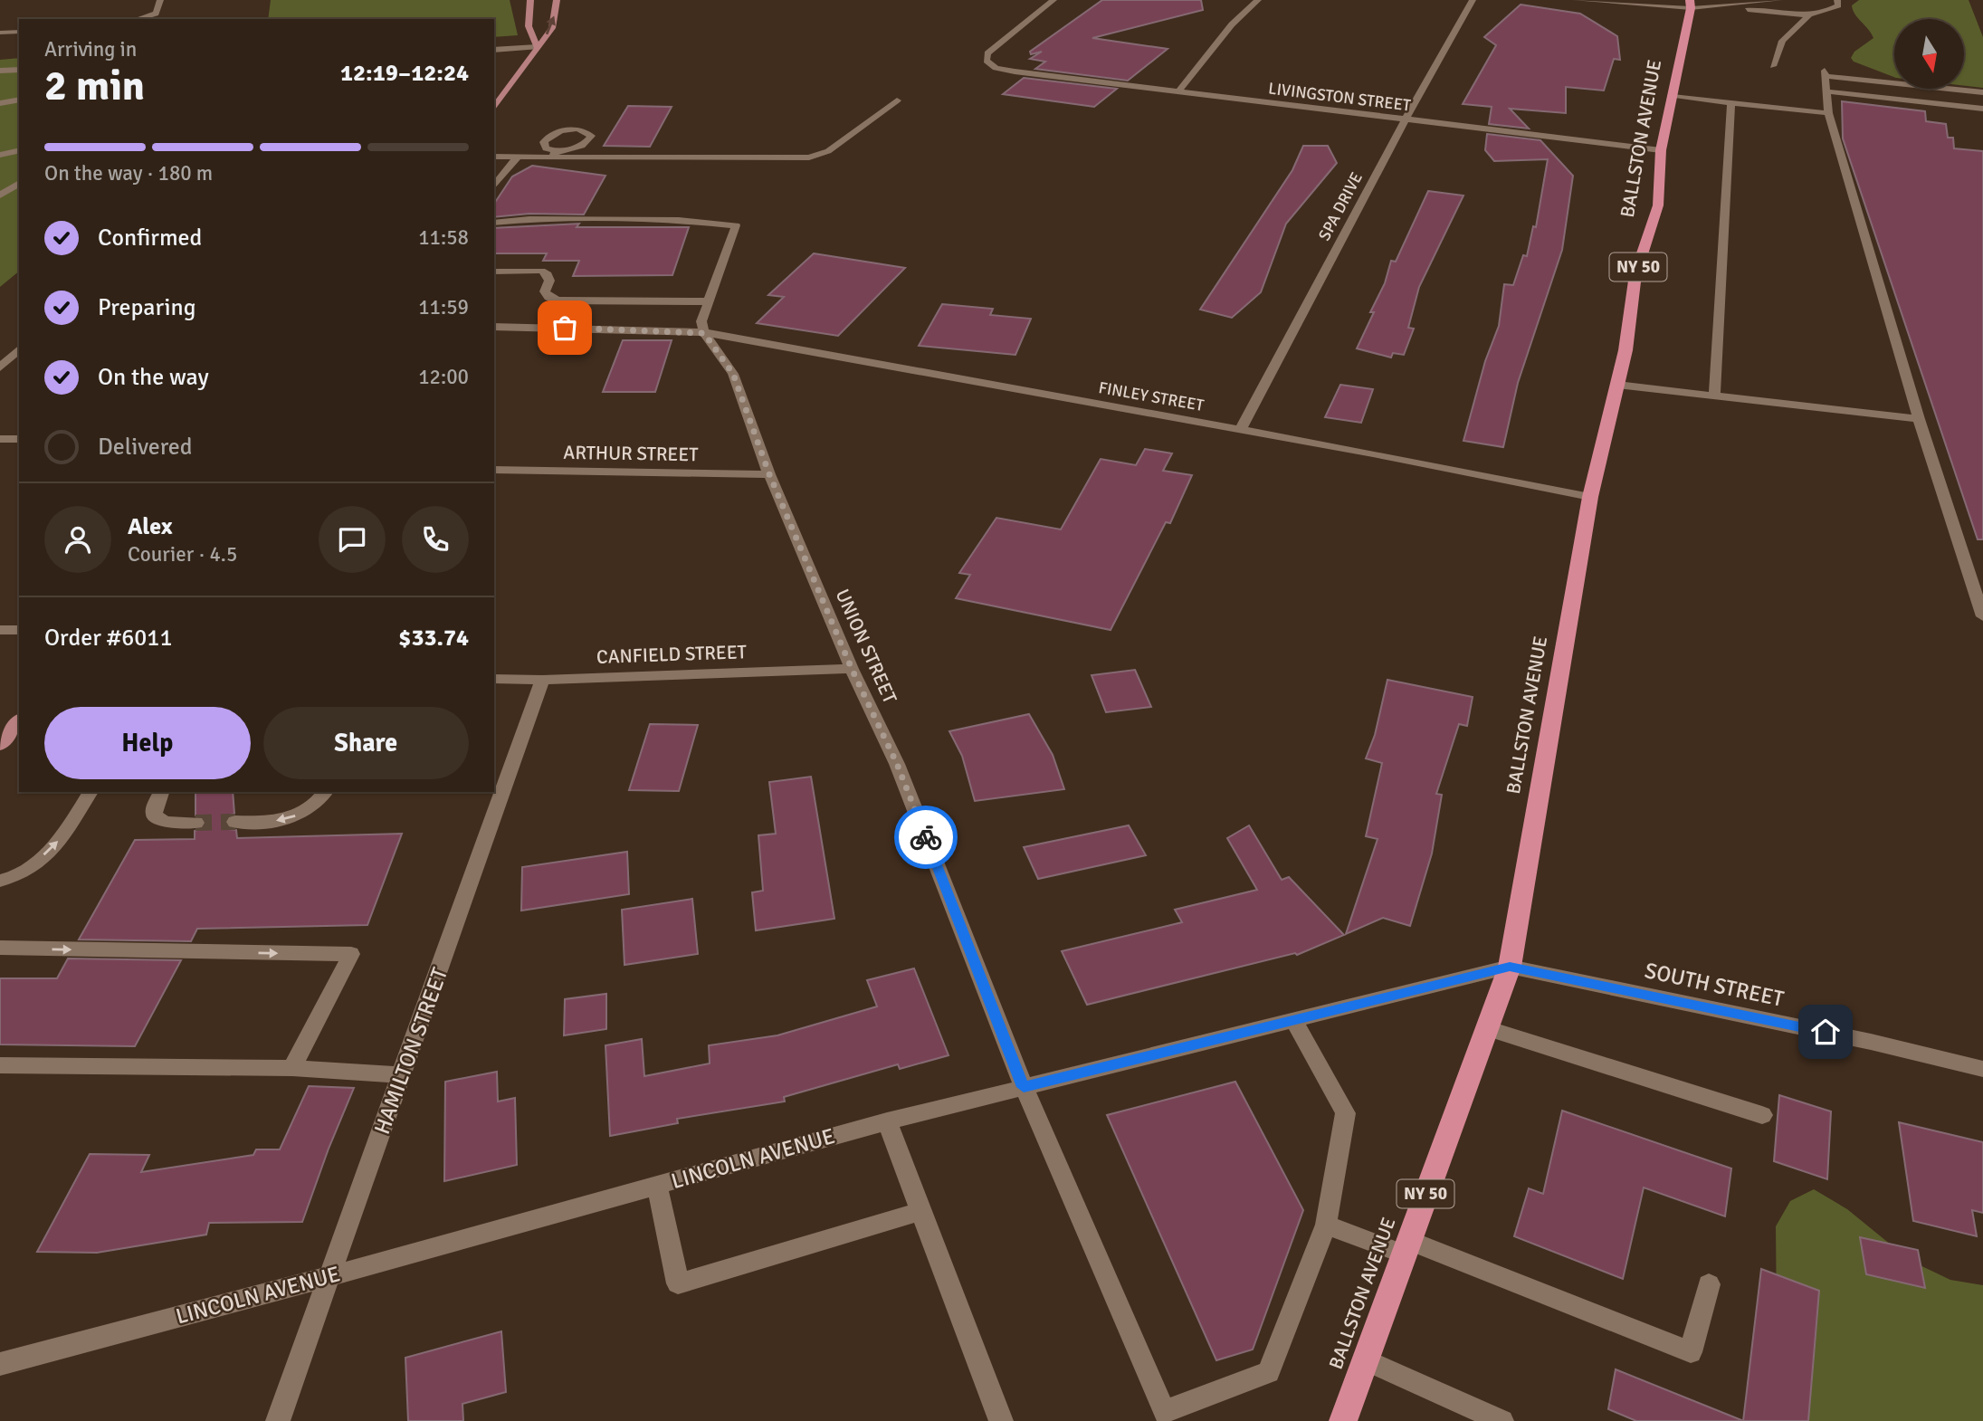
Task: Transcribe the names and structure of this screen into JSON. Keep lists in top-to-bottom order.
{
  "streets": {
    "highway": ["BALLSTON AVENUE", "NY 50"],
    "street": [
      "LIVINGSTON STREET",
      "SPA DRIVE",
      "FINLEY STREET",
      "ARTHUR STREET",
      "UNION STREET",
      "CANFIELD STREET",
      "SOUTH STREET",
      "HAMILTON STREET",
      "LINCOLN AVENUE"
    ]
  },
  "crossings": [
    ["LIVINGSTON STREET", "BALLSTON AVENUE"],
    ["LIVINGSTON STREET", "SPA DRIVE"],
    ["BALLSTON AVENUE", "FINLEY STREET"],
    ["BALLSTON AVENUE", "SOUTH STREET"],
    ["BALLSTON AVENUE", "LINCOLN AVENUE"],
    ["SPA DRIVE", "FINLEY STREET"],
    ["FINLEY STREET", "UNION STREET"],
    ["ARTHUR STREET", "UNION STREET"],
    ["UNION STREET", "CANFIELD STREET"],
    ["UNION STREET", "LINCOLN AVENUE"],
    ["CANFIELD STREET", "HAMILTON STREET"],
    ["SOUTH STREET", "LINCOLN AVENUE"],
    ["HAMILTON STREET", "LINCOLN AVENUE"]
  ],
  "north": "bottom",
  "page": {
    "heading": ["2 min", "Arriving in", "12:19–12:24"],
    "panel": [
      "Alex",
      "Courier · 4.5",
      "Order #6011",
      "$33.74"
    ],
    "bar": "On the way · 180 m",
    "list": [
      ["Confirmed", "11:58"],
      ["Preparing", "11:59"],
      ["On the way", "12:00"],
      "Delivered"
    ],
    "buttons": ["Help", "Share"]
  }
}
